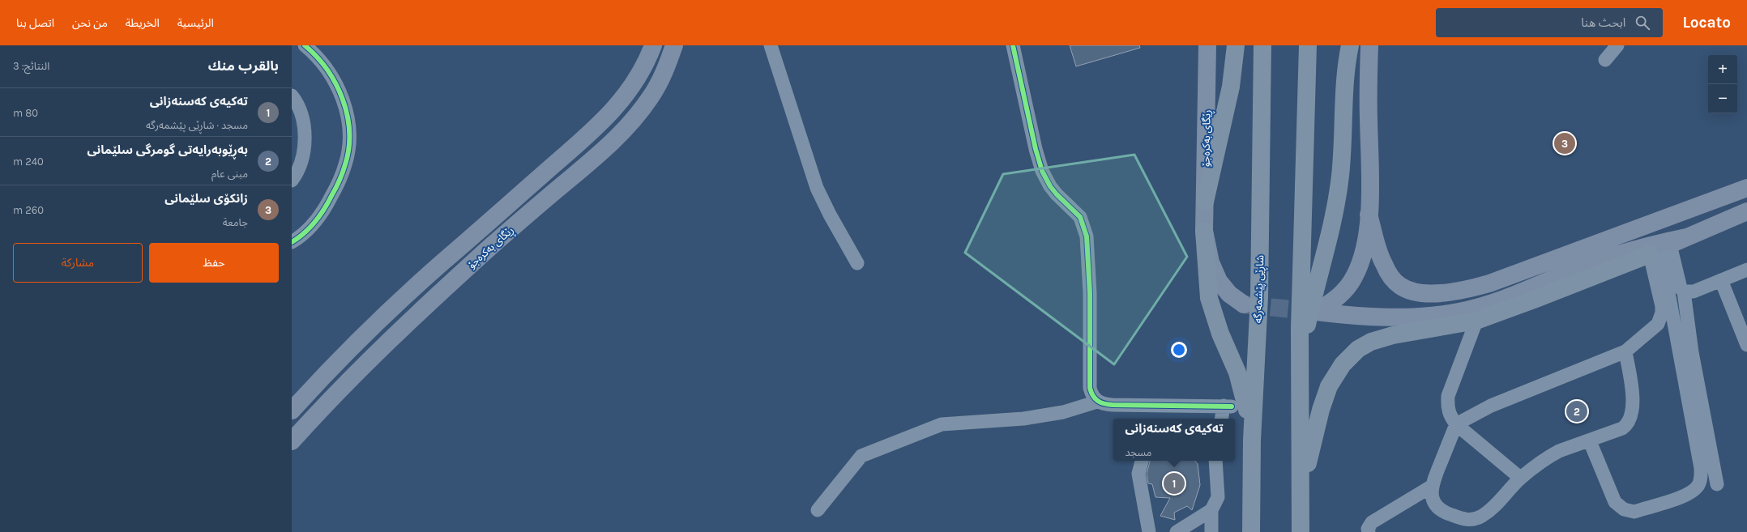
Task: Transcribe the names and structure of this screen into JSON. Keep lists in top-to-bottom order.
{
  "streets": {
    "highway": ["شاڕێی پێشمەرگە"],
    "main road": ["ڕێگای بەکرەجۆ"]
  },
  "page": {
    "header": "Locato",
    "search": "ابحث هنا",
    "nav": [
      "الرئيسية",
      "الخريطة",
      "من نحن",
      "اتصل بنا"
    ],
    "heading": ["بالقرب منك", "النتائج: 3"],
    "map_buttons": ["+", "−"],
    "list": [
      {
        "mark": "1",
        "name": "تەکیەی کەسنەزانی",
        "note": "مسجد · شاڕێی پێشمەرگە",
        "value": "80 m"
      },
      {
        "mark": "2",
        "name": "بەڕێوبەرایەتی گومرگی سلێمانی",
        "note": "مبنى عام",
        "value": "240 m"
      },
      {
        "mark": "3",
        "name": "زانکۆی سلێمانی",
        "note": "جامعة",
        "value": "260 m"
      }
    ],
    "pins": ["3", "2", "1"],
    "buttons": ["حفظ", "مشاركة"],
    "popup": ["تەکیەی کەسنەزانی", "مسجد"]
  }
}
